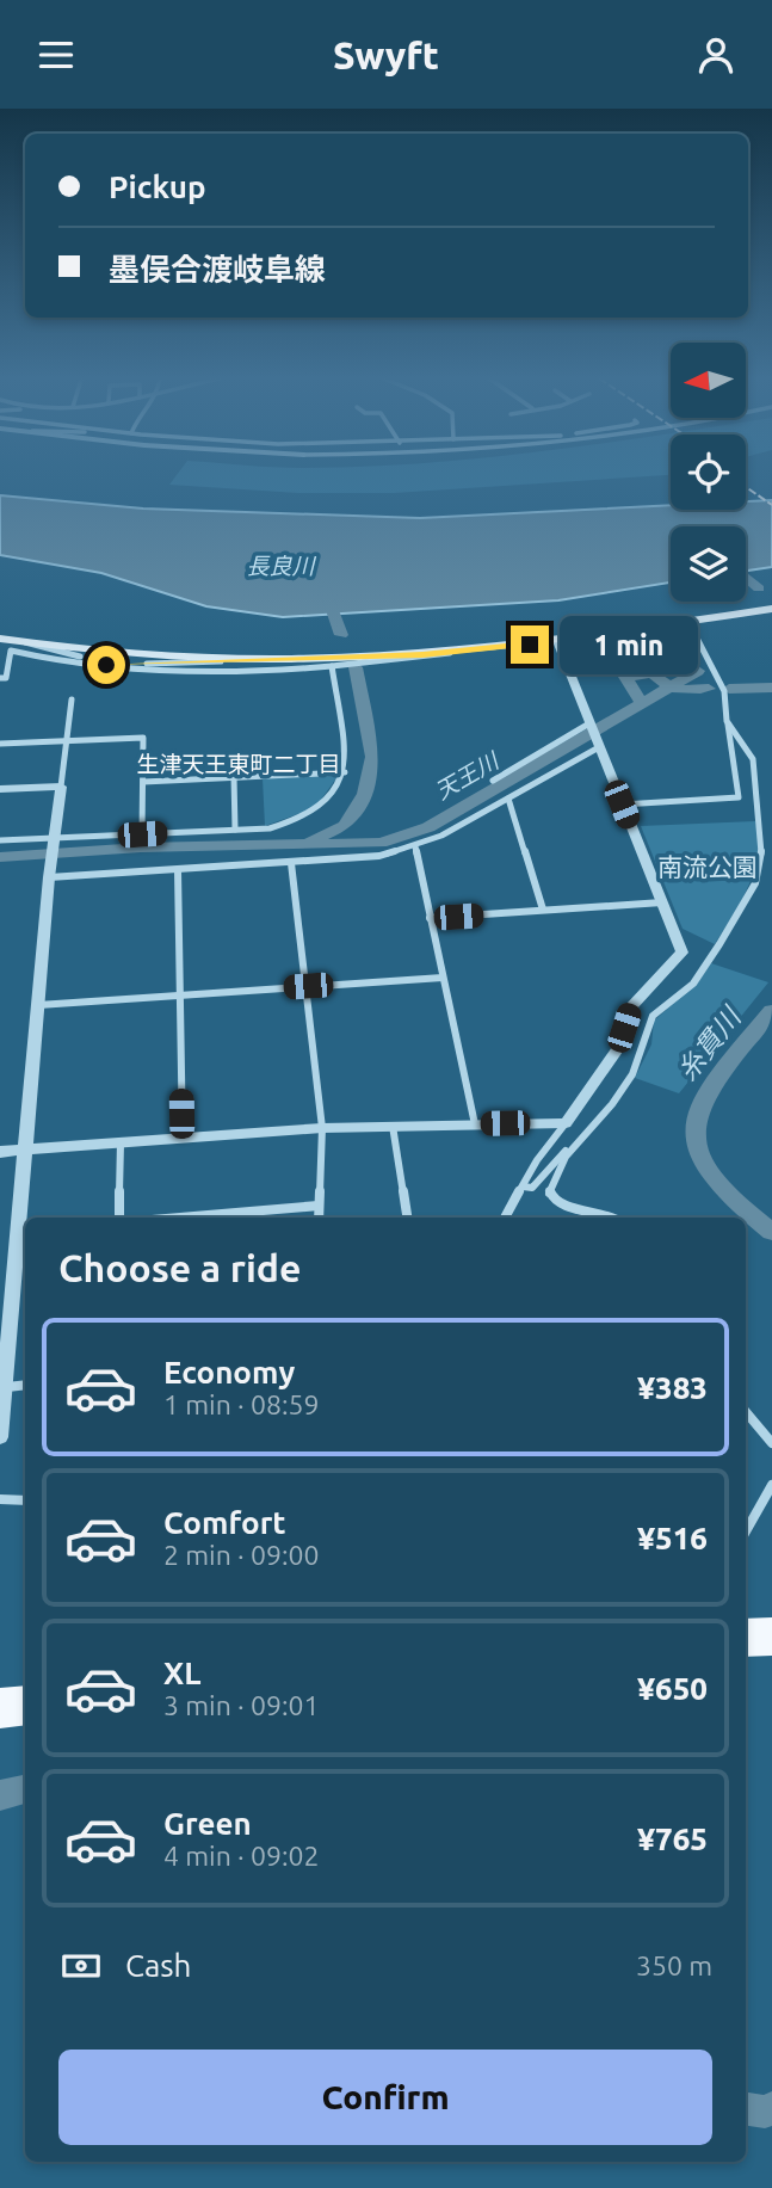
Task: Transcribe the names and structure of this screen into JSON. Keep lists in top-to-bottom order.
{
  "districts": ["生津天王東町二丁目"],
  "water": ["長良川", "天王川", "糸貫川"],
  "parks": ["南流公園"],
  "north": "left",
  "page": {
    "header": "Swyft",
    "banner": ["Pickup", "墨俣合渡岐阜線"],
    "bubble": "1 min",
    "heading": "Choose a ride",
    "list": [
      {
        "name": "Economy",
        "note": "1 min · 08:59",
        "value": "¥383"
      },
      {
        "name": "Comfort",
        "note": "2 min · 09:00",
        "value": "¥516"
      },
      {
        "name": "XL",
        "note": "3 min · 09:01",
        "value": "¥650"
      },
      {
        "name": "Green",
        "note": "4 min · 09:02",
        "value": "¥765"
      }
    ],
    "pay": ["Cash", "350 m"],
    "buttons": "Confirm"
  }
}
